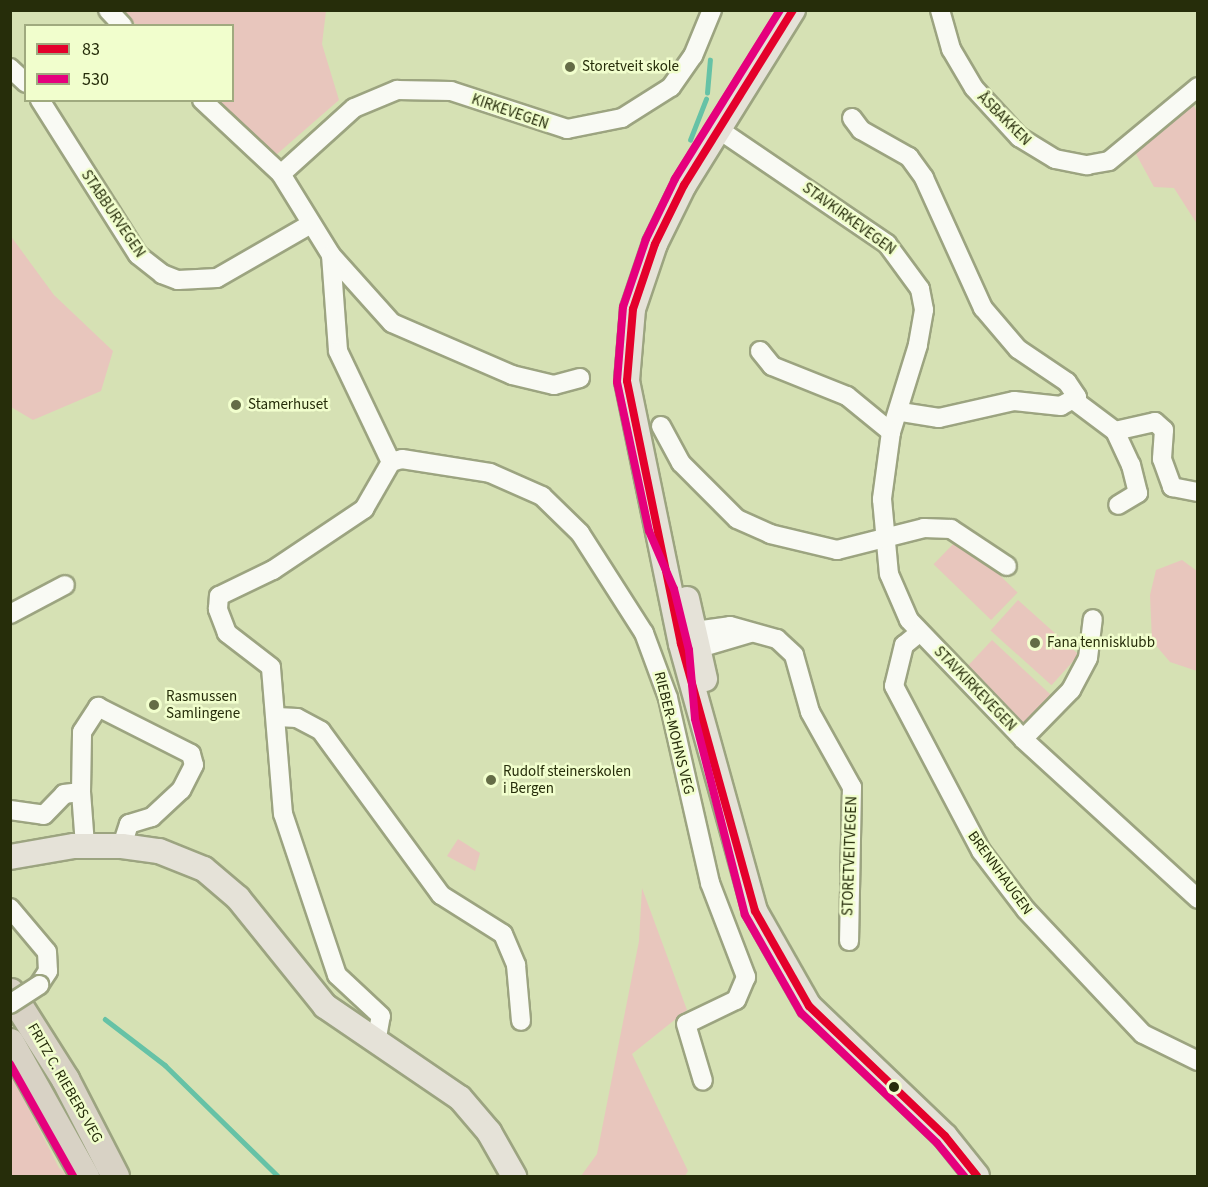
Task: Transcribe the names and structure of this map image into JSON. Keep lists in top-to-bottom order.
{
  "streets": {
    "highway": ["FRITZ C. RIEBERS VEG"],
    "street": [
      "KIRKEVEGEN",
      "ÅSBAKKEN",
      "STABBURVEGEN",
      "STAVKIRKEVEGEN",
      "RIEBER-MOHNS VEG",
      "STORETVEITVEGEN",
      "BRENNHAUGEN"
    ]
  },
  "crossings": [
    ["STAVKIRKEVEGEN", "BRENNHAUGEN"]
  ],
  "places": [
    "Storetveit skole",
    "Stamerhuset",
    "Fana tennisklubb",
    "Rasmussen Samlingene",
    "Rudolf steinerskolen i Bergen"
  ],
  "lines": ["transit line 83", "transit line 530"],
  "legend": ["83", "530"]
}
